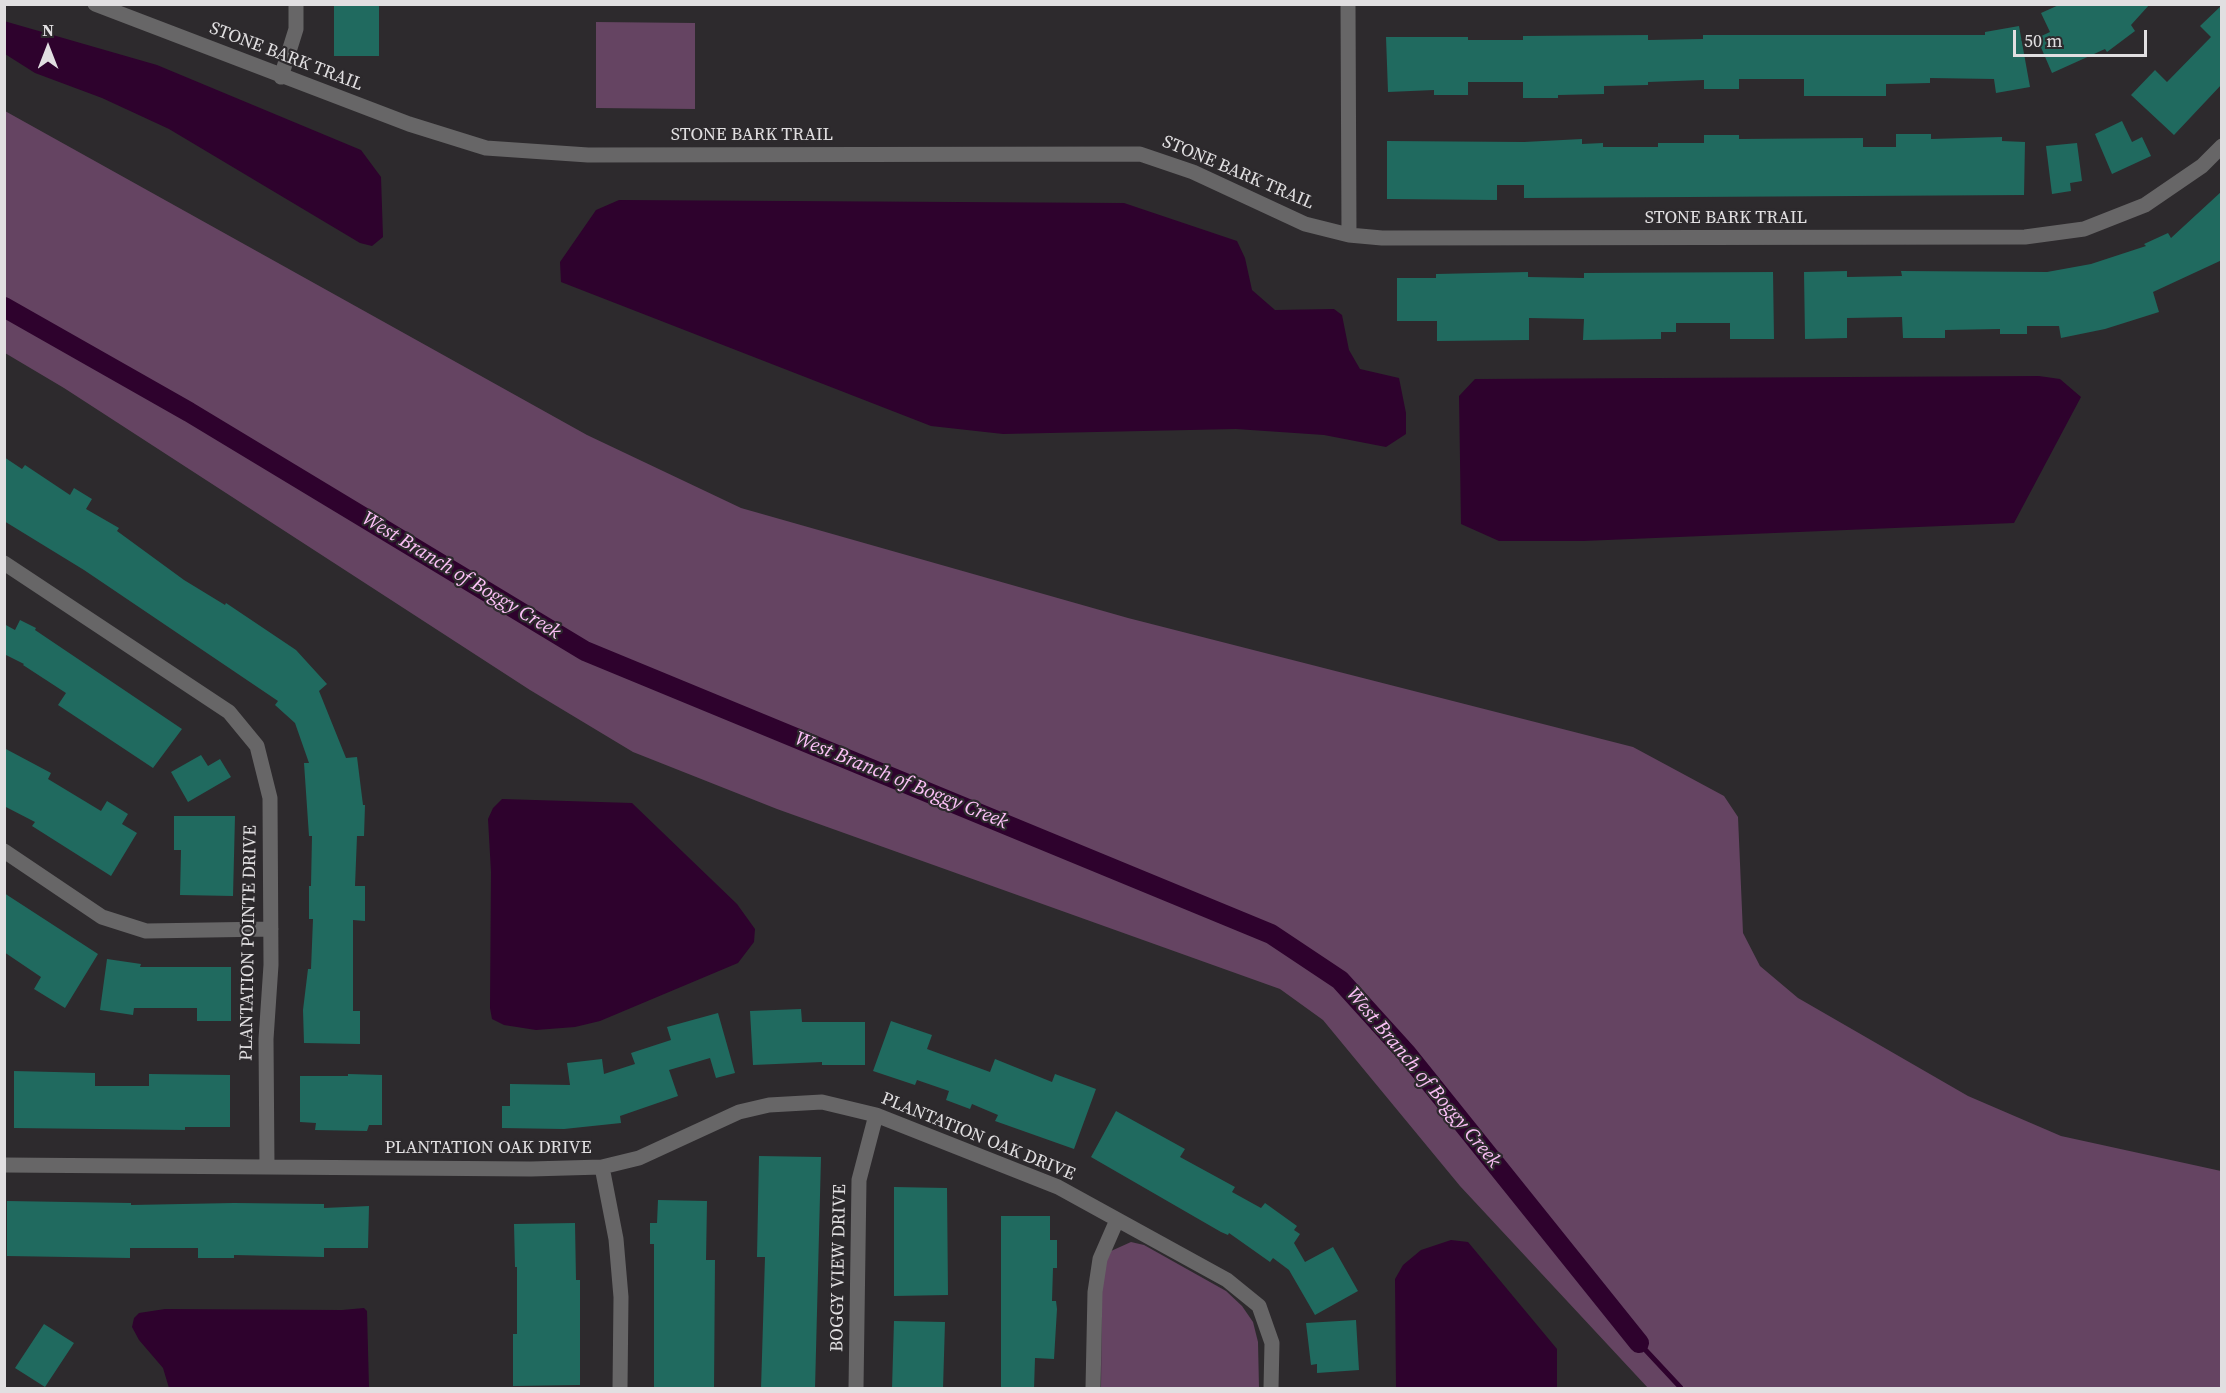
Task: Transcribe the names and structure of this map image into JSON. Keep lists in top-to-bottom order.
{
  "streets": {
    "street": [
      "STONE BARK TRAIL",
      "PLANTATION POINTE DRIVE",
      "PLANTATION OAK DRIVE",
      "BOGGY VIEW DRIVE"
    ]
  },
  "crossings": [
    ["PLANTATION POINTE DRIVE", "PLANTATION OAK DRIVE"],
    ["PLANTATION OAK DRIVE", "BOGGY VIEW DRIVE"]
  ],
  "water": ["West Branch of Boggy Creek"],
  "scale_bar": "50 m",
  "north": "top"
}
